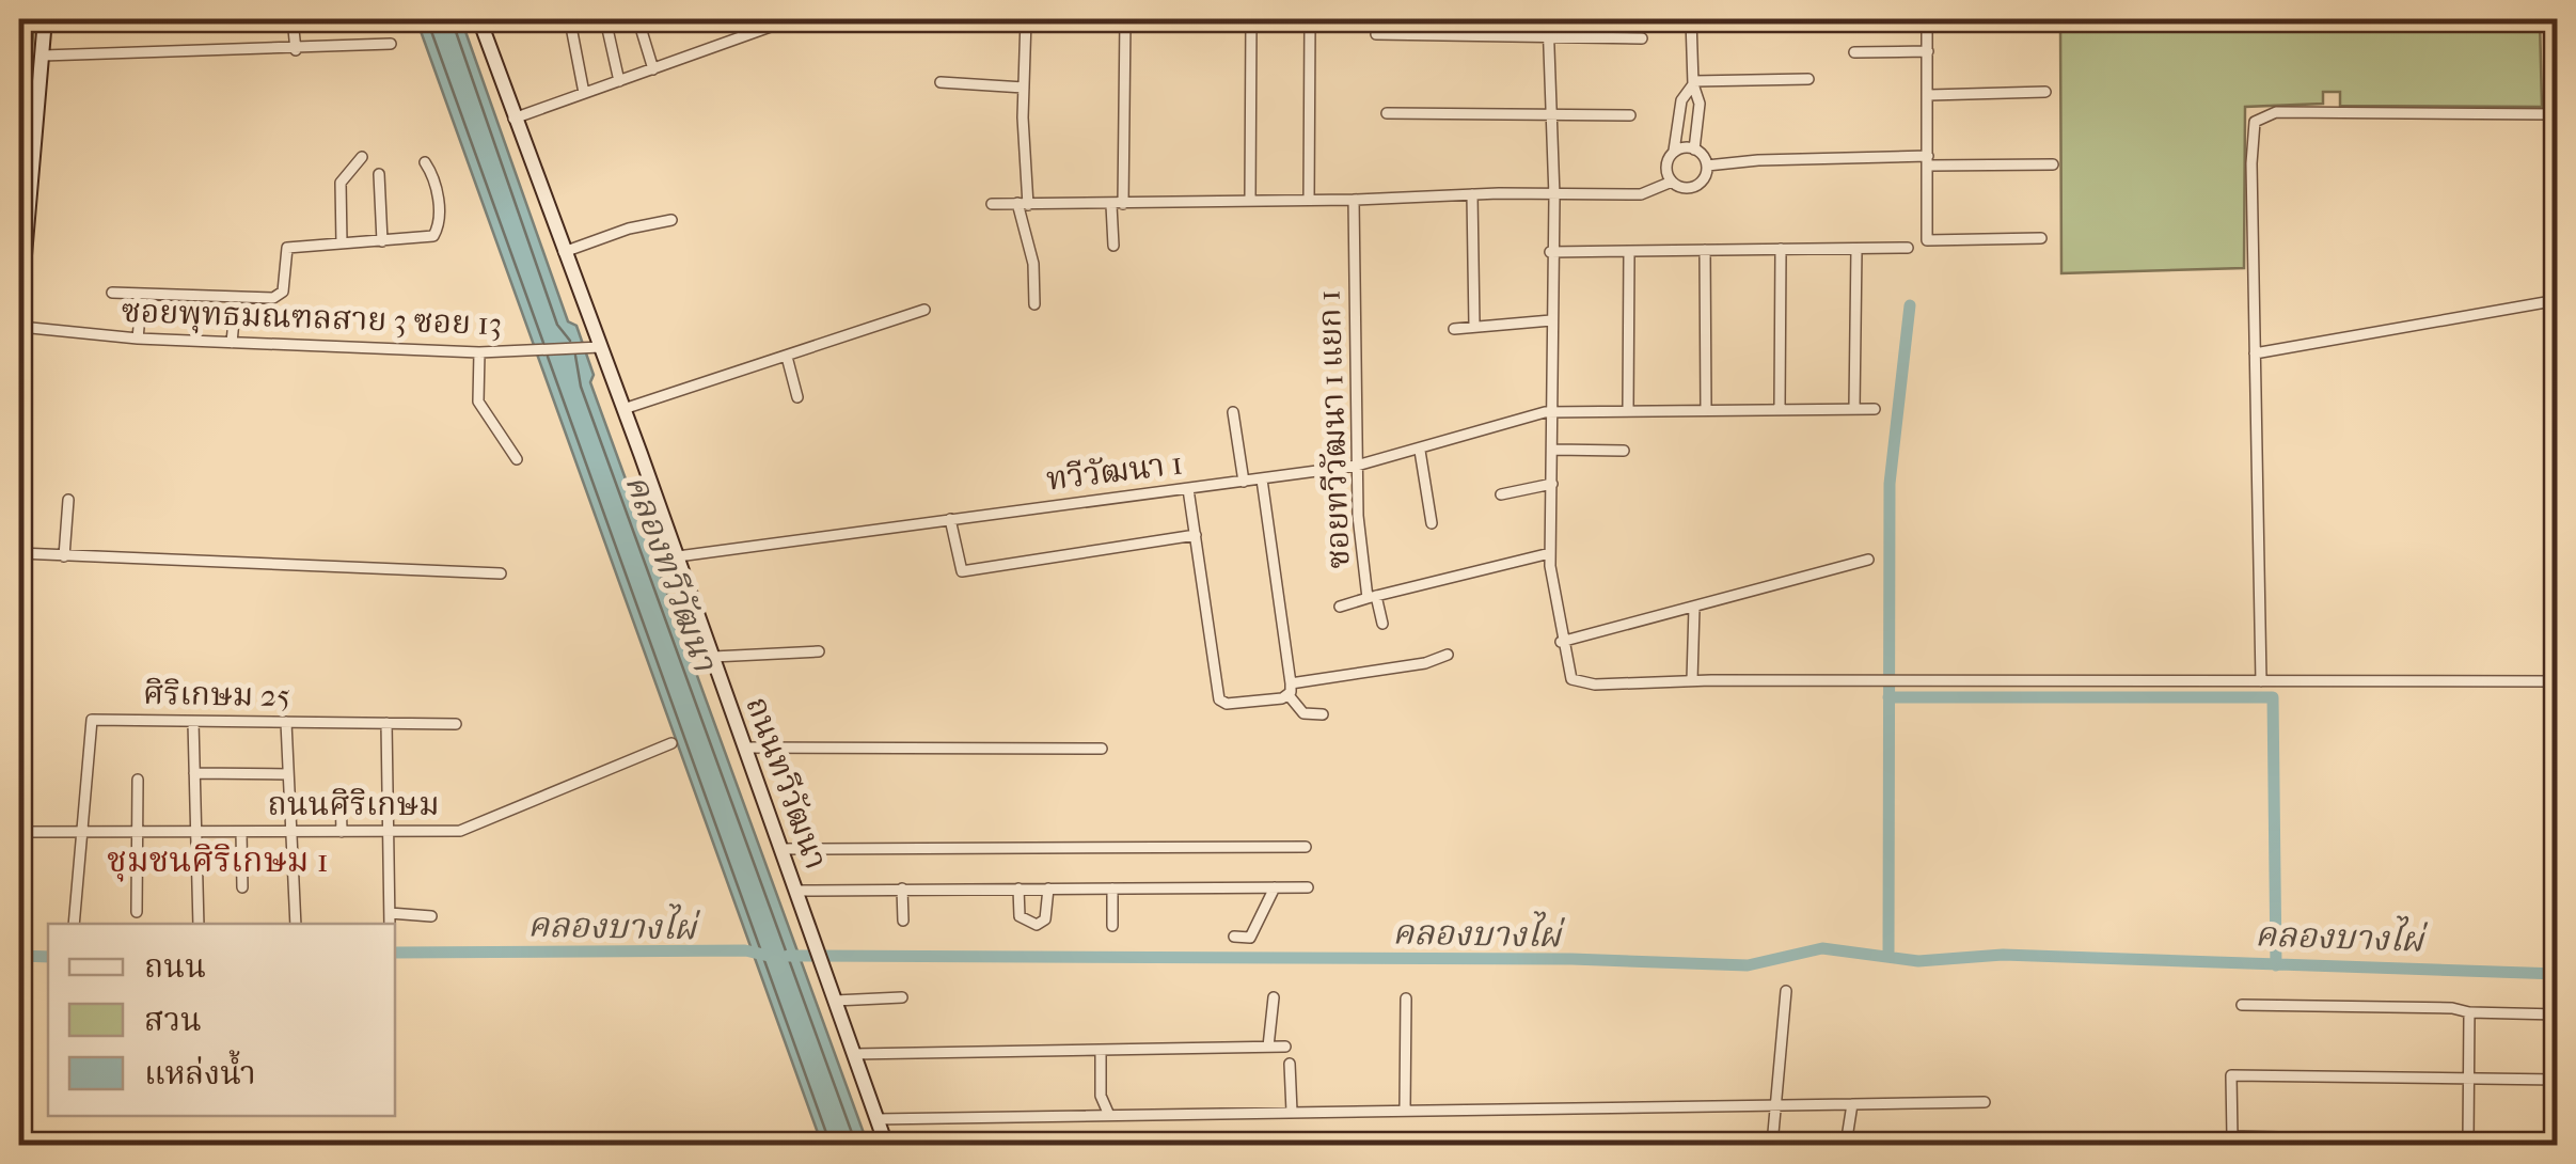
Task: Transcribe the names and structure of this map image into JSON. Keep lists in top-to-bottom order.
{
  "streets": {
    "main road": ["ถนนทวีวัฒนา"],
    "street": [
      "ซอยพุทธมณฑลสาย 3 ซอย 13",
      "ซอยทวีวัฒนา 1 แยก 1",
      "ทวีวัฒนา 1",
      "ศิริเกษม 25",
      "ถนนศิริเกษม"
    ]
  },
  "crossings": [
    ["ซอยพุทธมณฑลสาย 3 ซอย 13", "ถนนทวีวัฒนา"],
    ["ซอยทวีวัฒนา 1 แยก 1", "ทวีวัฒนา 1"],
    ["ทวีวัฒนา 1", "ถนนทวีวัฒนา"],
    ["ศิริเกษม 25", "ถนนศิริเกษม"]
  ],
  "districts": ["ชุมชนศิริเกษม 1"],
  "water": ["คลองทวีวัฒนา", "คลองบางไผ่"],
  "legend": ["ถนน", "สวน", "แหล่งน้ำ"]
}
